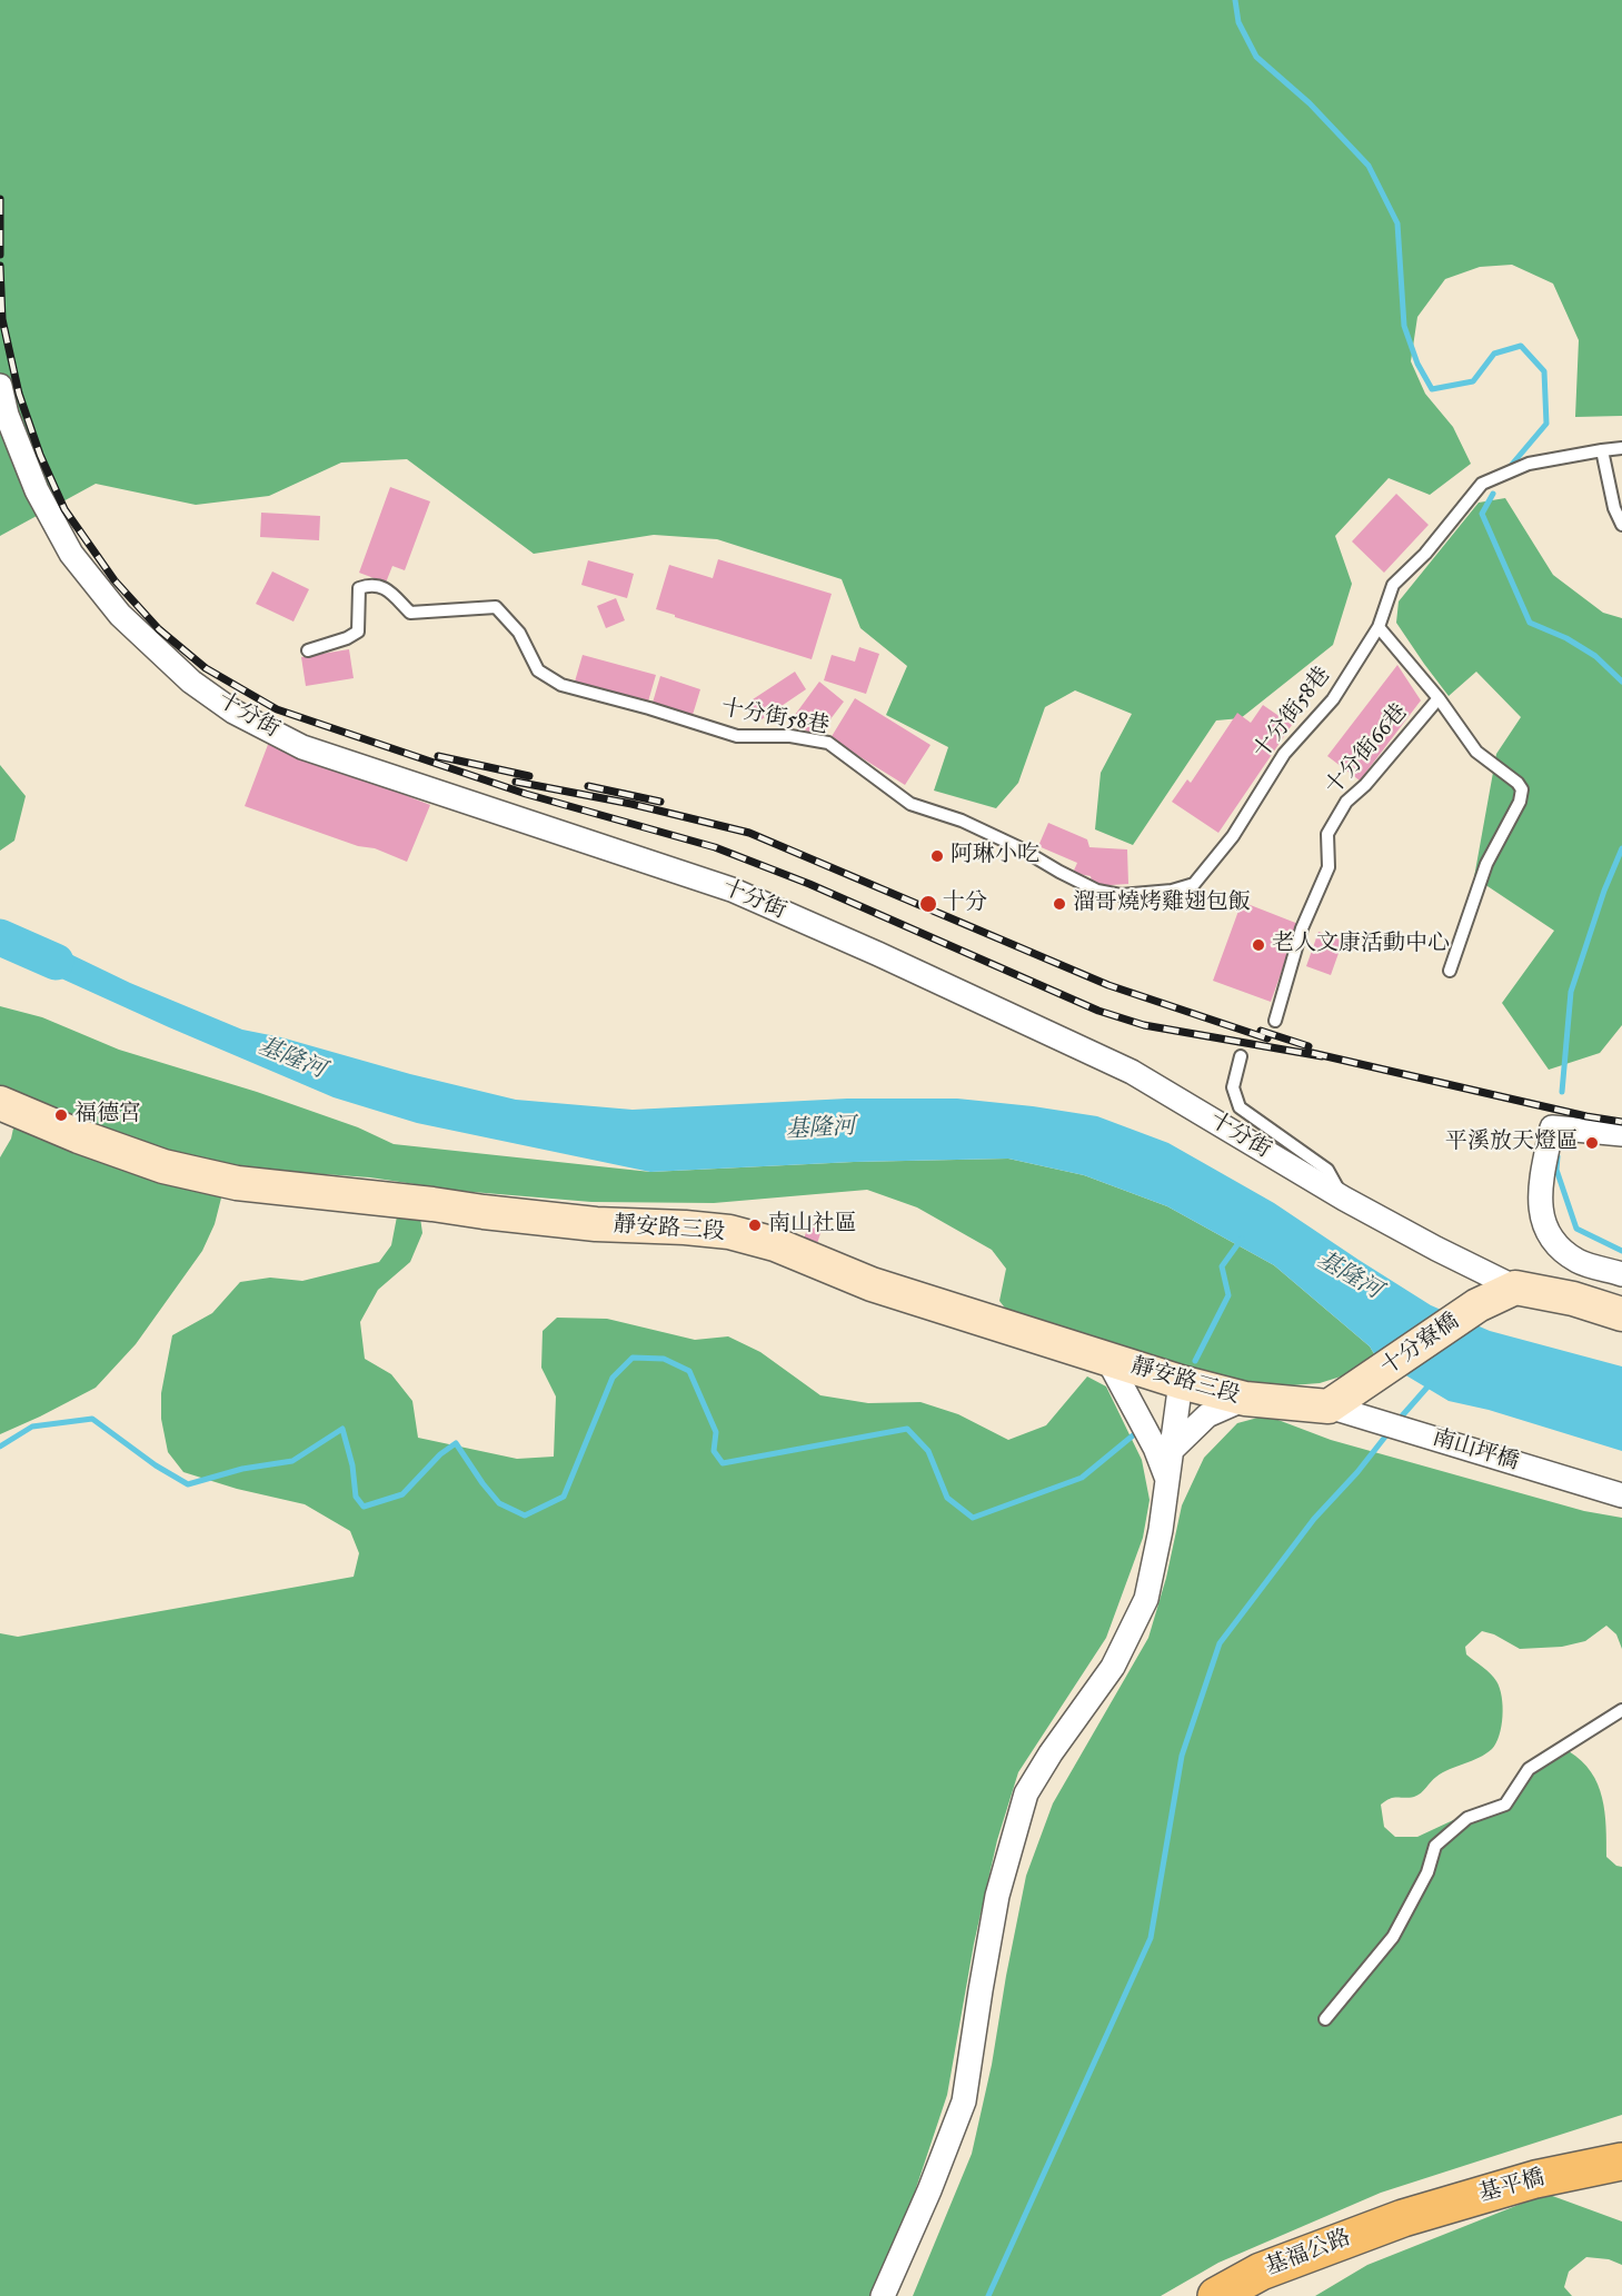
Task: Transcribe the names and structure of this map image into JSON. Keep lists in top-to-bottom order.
{
  "streets": {
    "main road": [
      "靜安路三段",
      "十分寮橋",
      "基平橋",
      "基福公路"
    ],
    "street": ["十分街", "南山坪橋"],
    "lane": ["十分街58巷", "十分街66巷"]
  },
  "crossings": [
    ["十分街58巷", "十分街66巷"],
    ["十分街", "十分寮橋"],
    ["靜安路三段", "十分寮橋"],
    ["靜安路三段", "南山坪橋"],
    ["十分寮橋", "南山坪橋"],
    ["基平橋", "基福公路"]
  ],
  "water": ["基隆河"],
  "places": [
    "阿琳小吃",
    "十分",
    "溜哥燒烤雞翅包飯",
    "老人文康活動中心",
    "福德宮",
    "平溪放天燈區",
    "南山社區"
  ]
}
